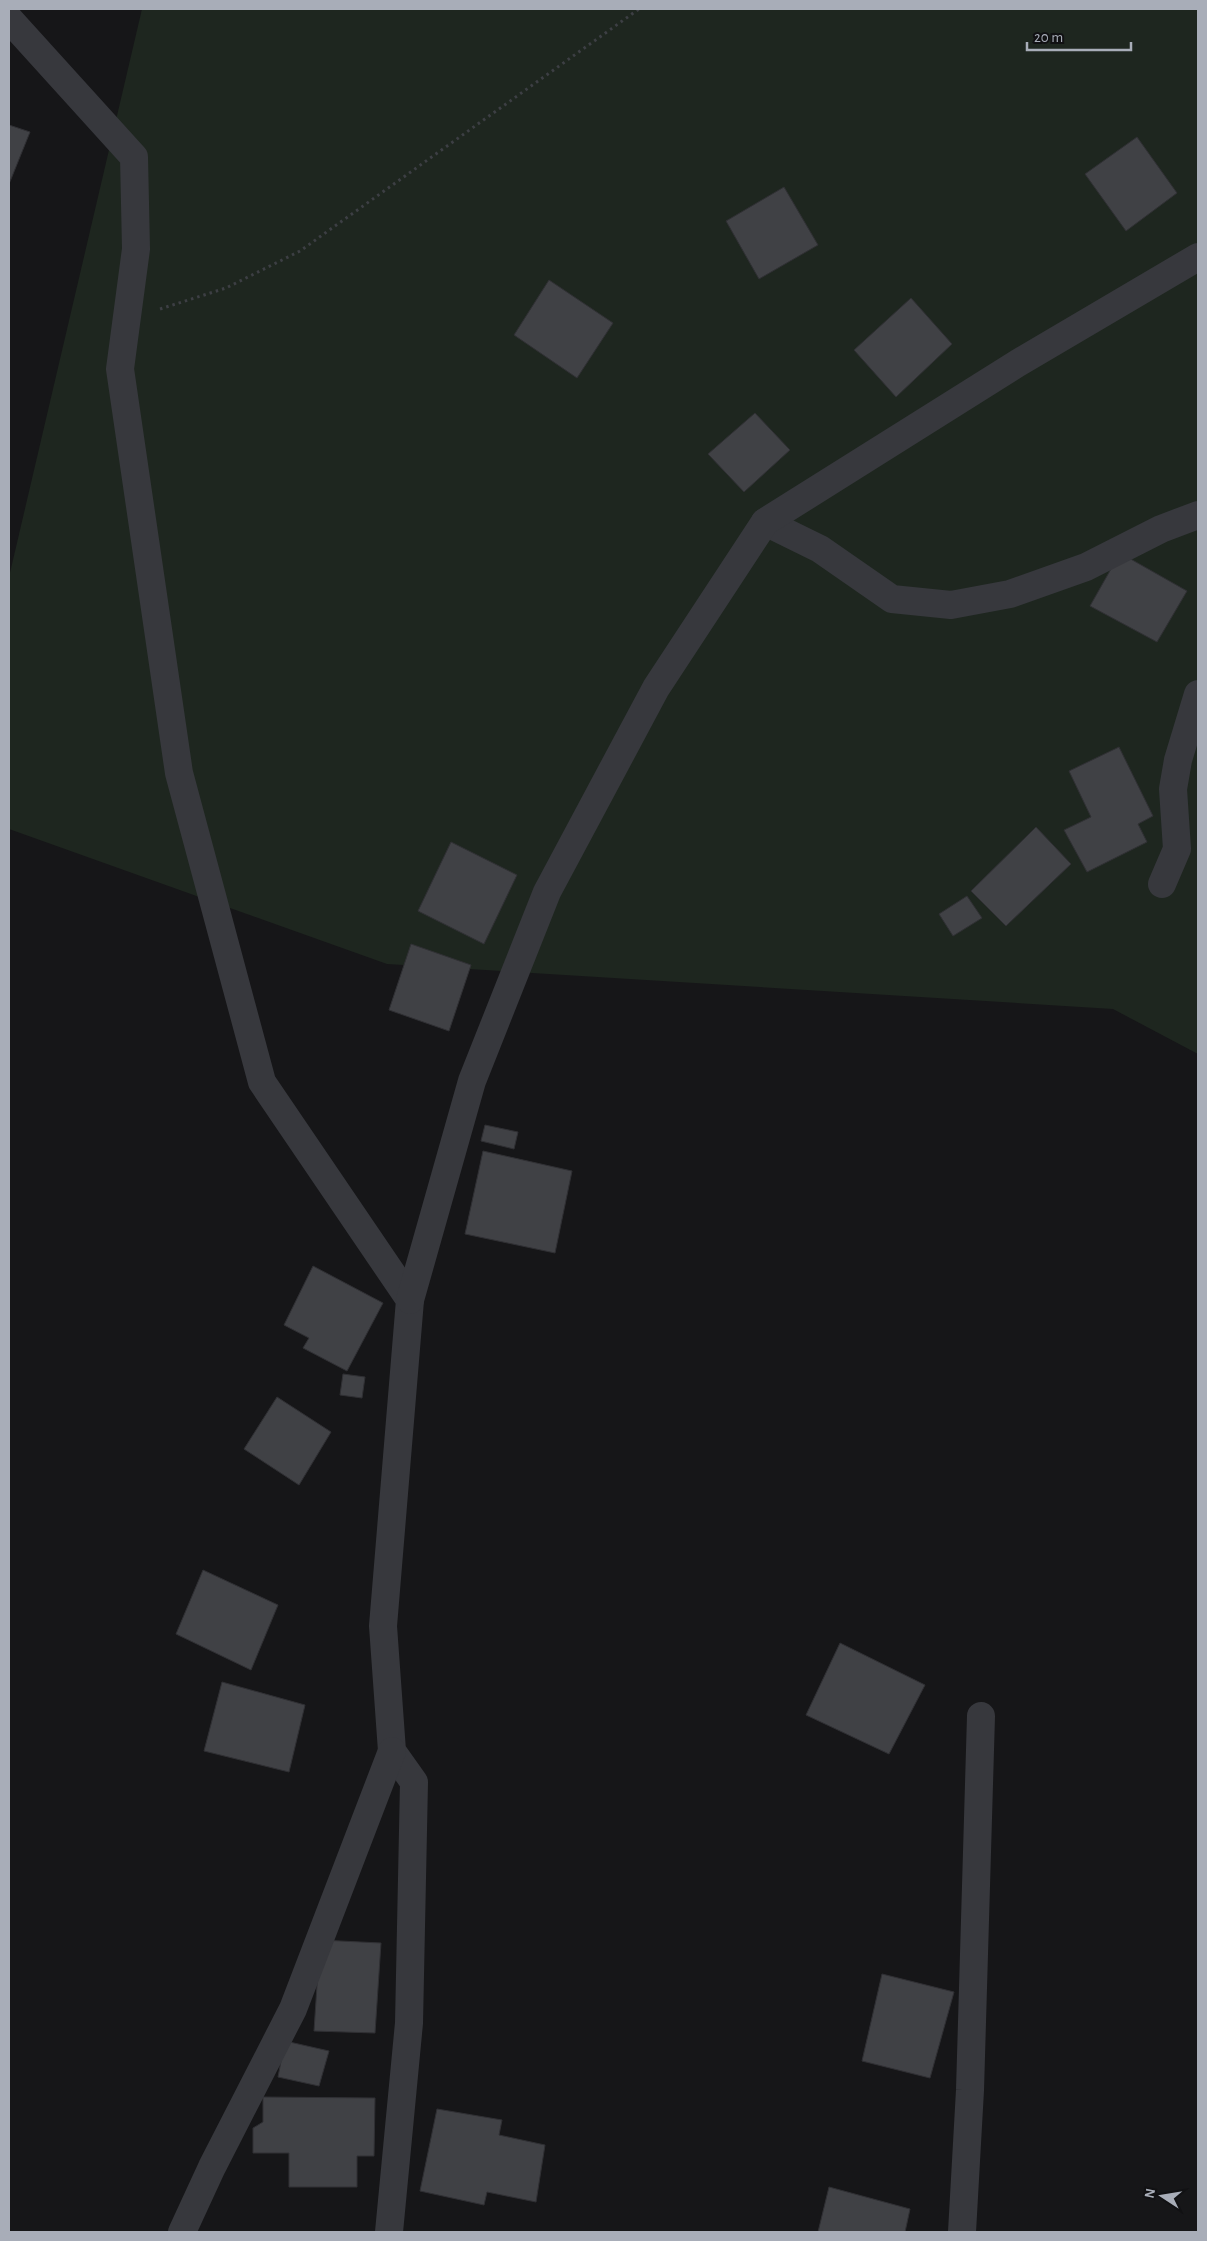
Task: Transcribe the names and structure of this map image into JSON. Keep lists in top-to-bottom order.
{
  "scale_bar": "20 m",
  "north": "left"
}
